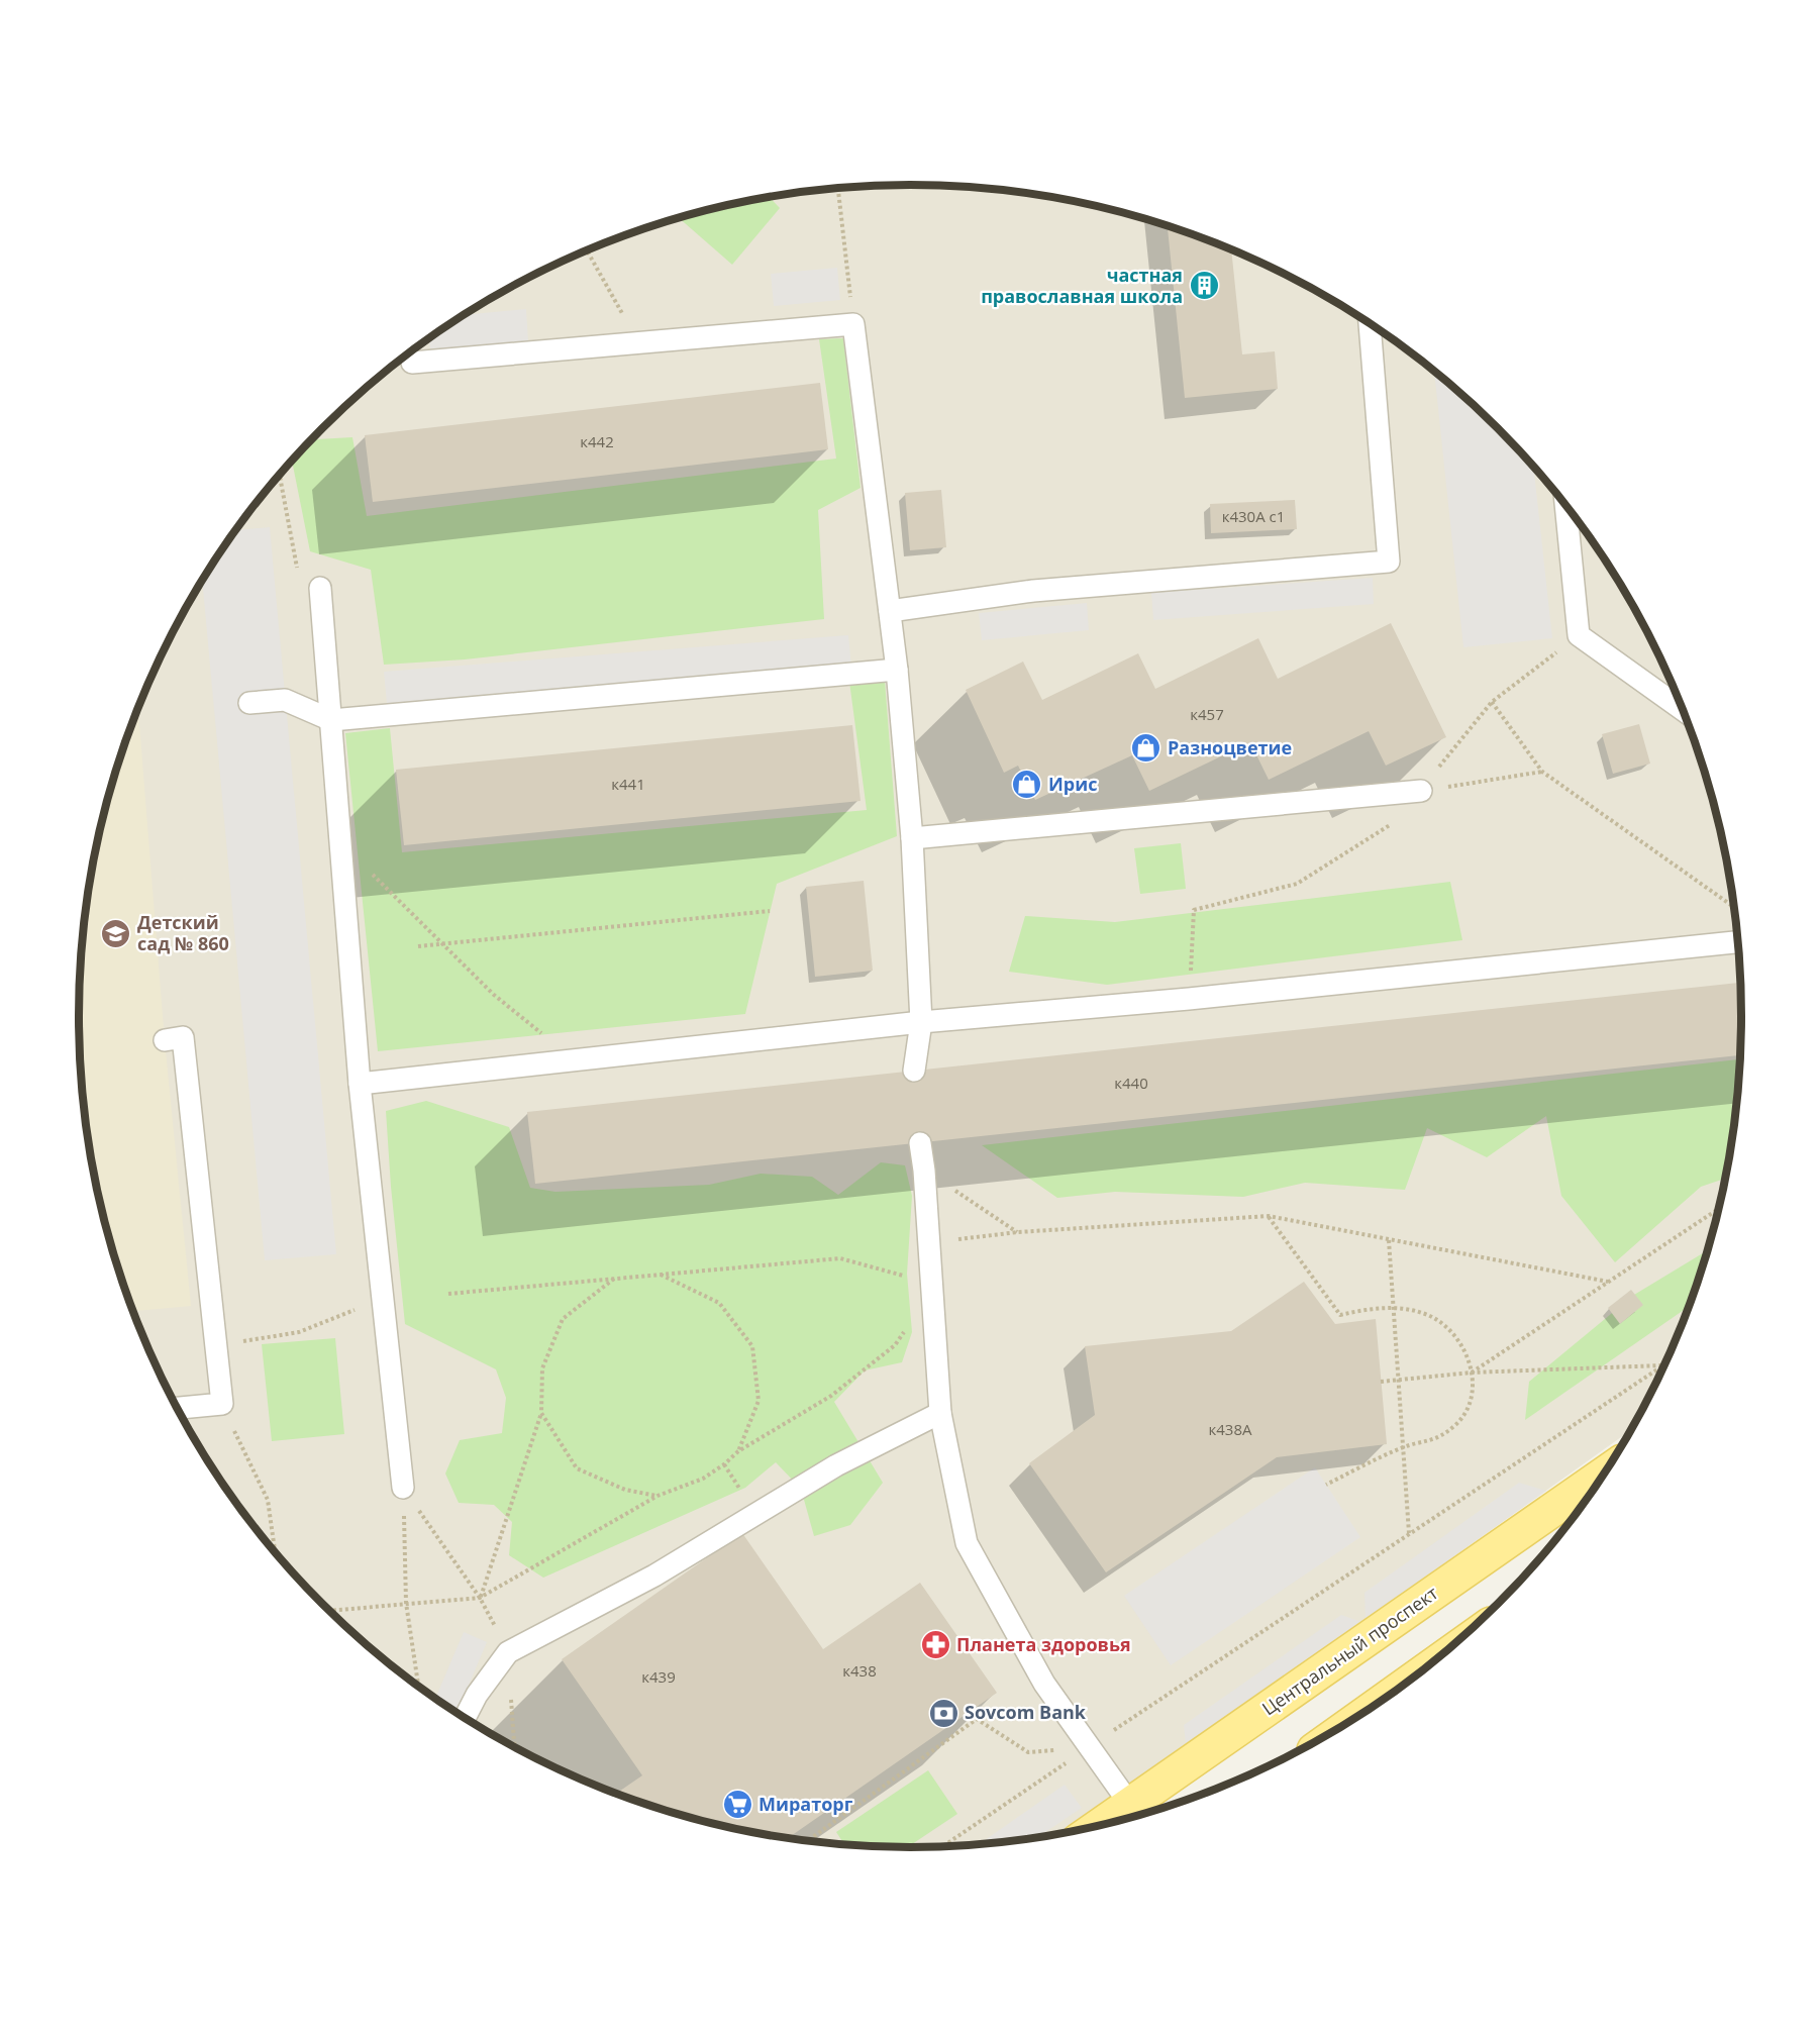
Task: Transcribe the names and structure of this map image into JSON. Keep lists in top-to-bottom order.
{
  "streets": {
    "main road": ["Центральный проспект"]
  },
  "places": {
    "building": ["частная православная школа"],
    "shop": ["Разноцветие", "Ирис"],
    "school or university": ["Детский сад № 860"],
    "pharmacy": ["Планета здоровья"],
    "bank": ["Sovcom Bank"],
    "supermarket": ["Мираторг"]
  },
  "house_numbers": [
    "к442",
    "к430А с1",
    "к457",
    "к441",
    "к440",
    "к438А",
    "к438",
    "к439"
  ]
}
